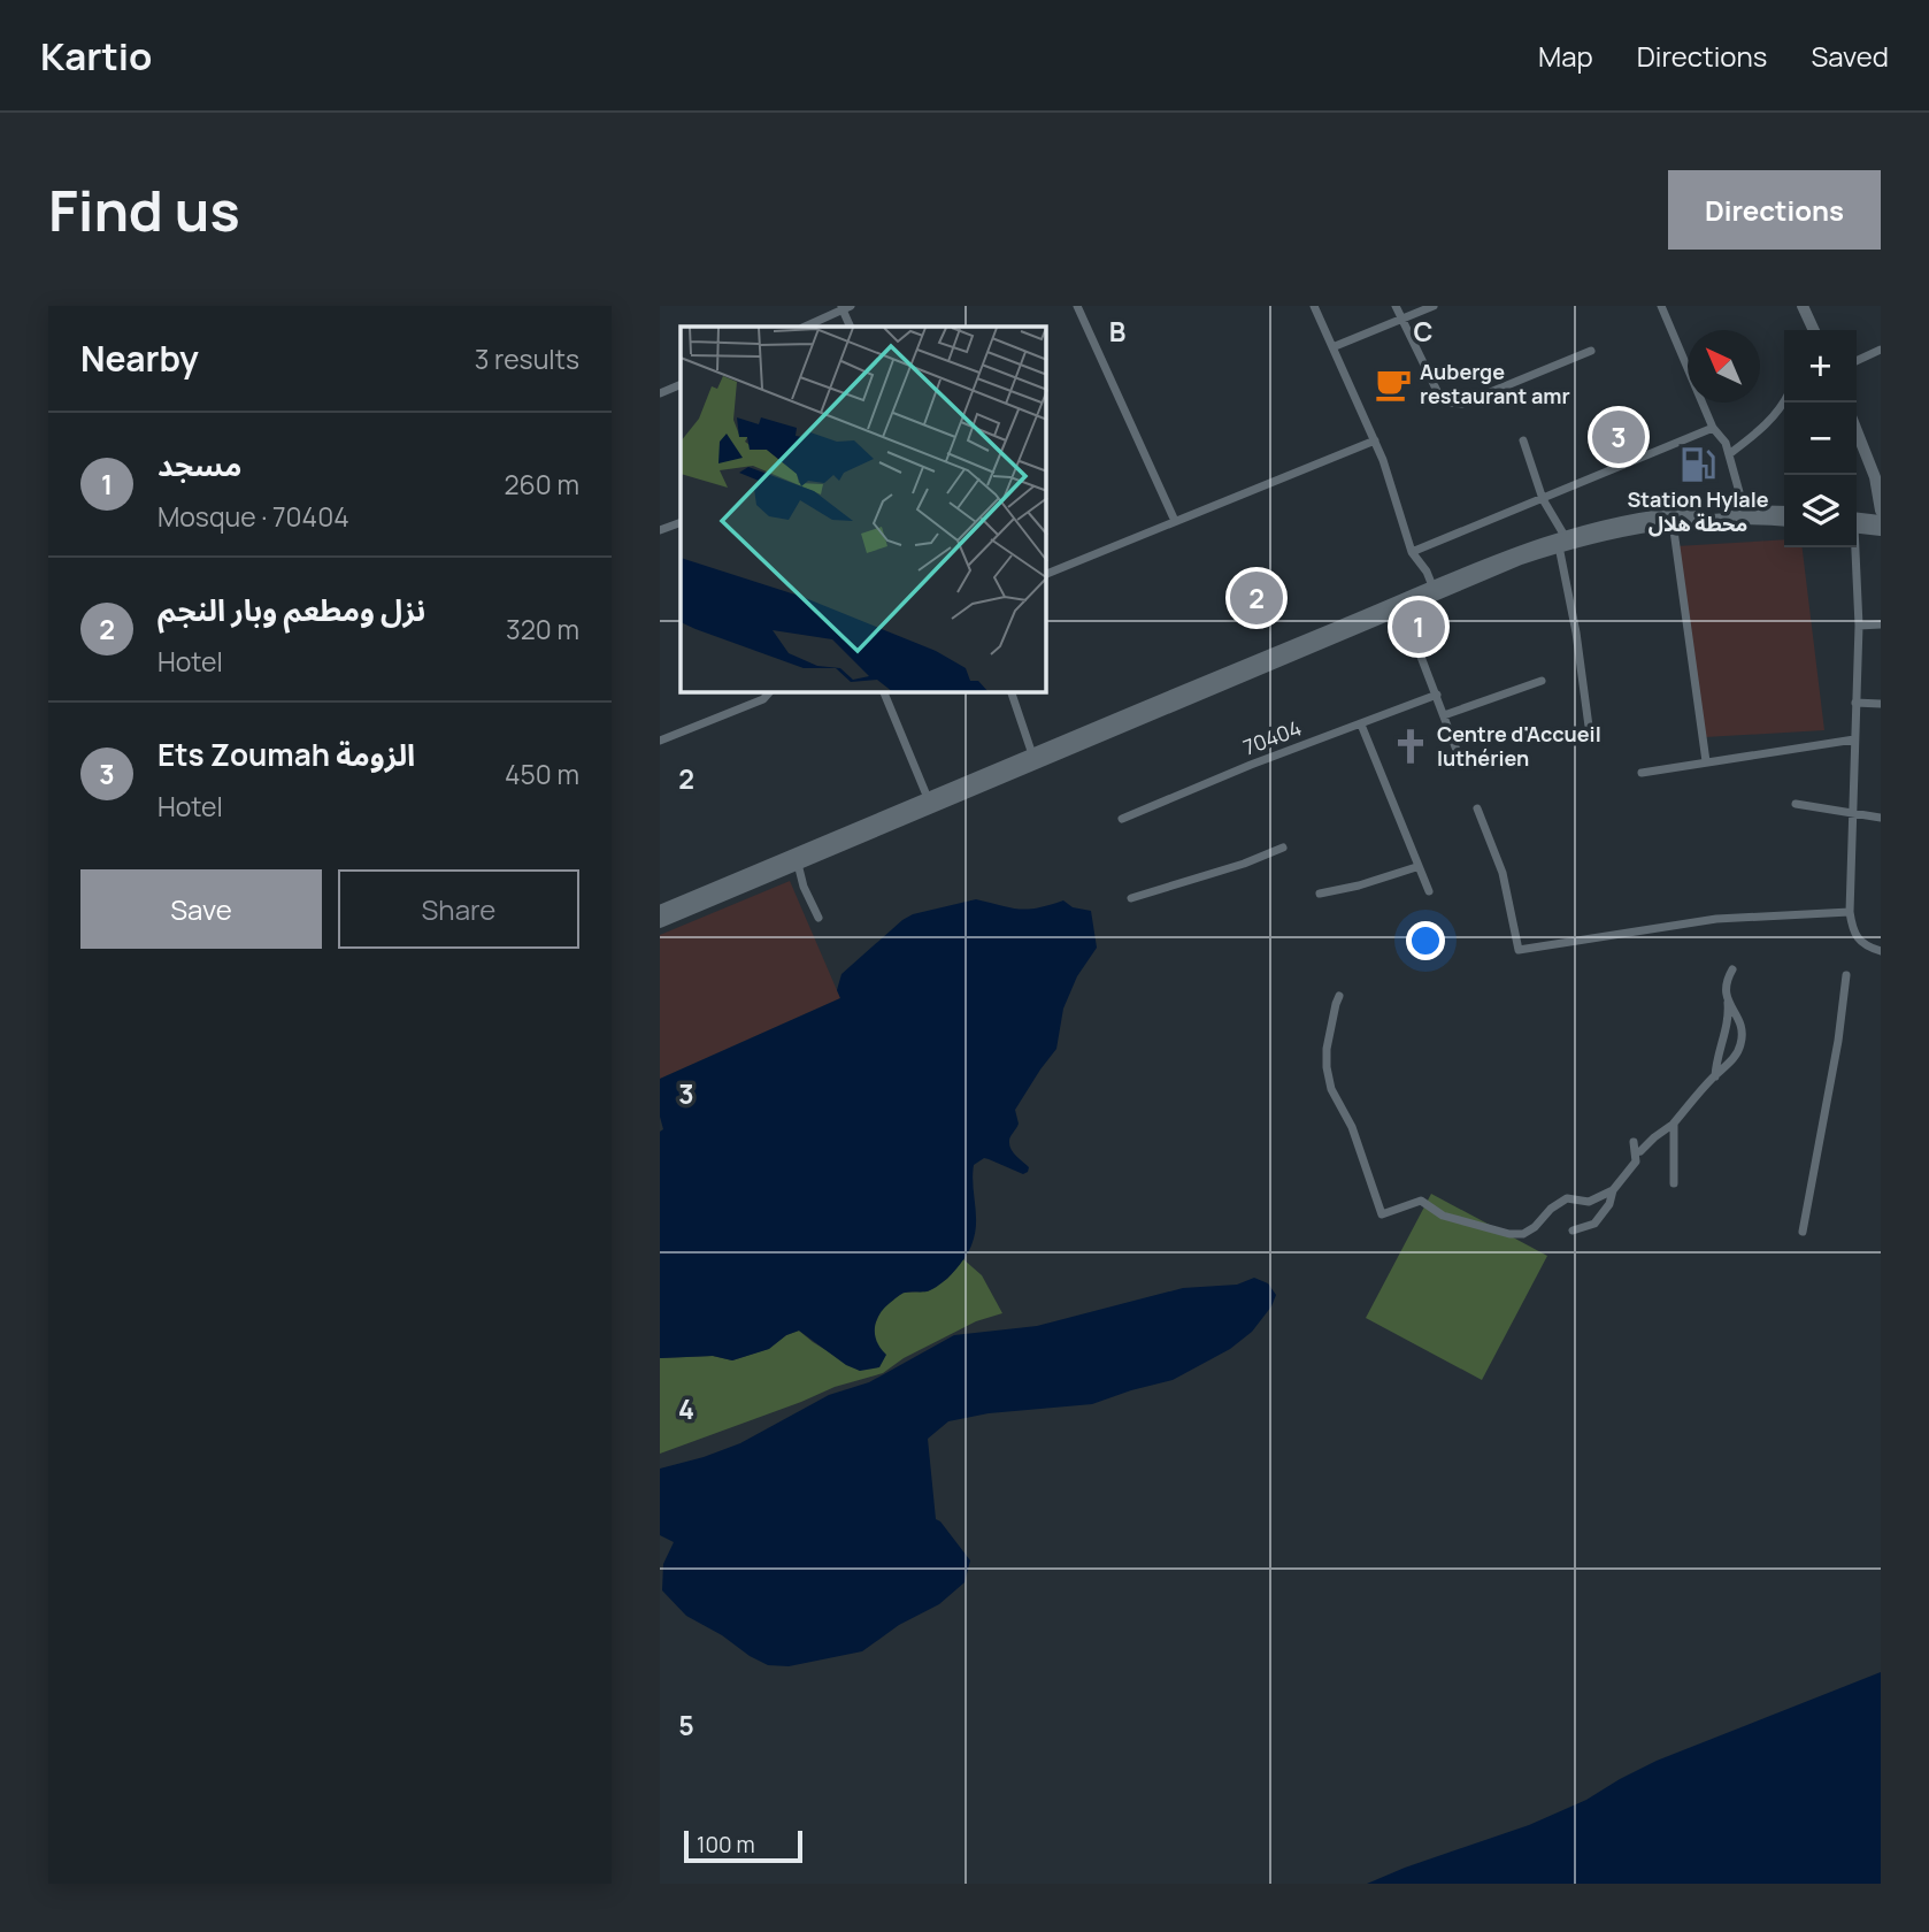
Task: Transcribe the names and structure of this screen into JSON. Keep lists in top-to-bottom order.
{
  "streets": {
    "street": ["70404"]
  },
  "places": {
    "cafe": ["Auberge restaurant amr"],
    "fuel station": ["Station Hylale محطة هلال"],
    "church": ["Centre d'Accueil luthérien"]
  },
  "scale_bar": "100 m",
  "north": "top left",
  "page": {
    "header": "Kartio",
    "nav": ["Map", "Directions", "Saved"],
    "buttons": [
      "Directions",
      ["Save", "Share"]
    ],
    "title": "Find us",
    "heading": ["Nearby", "3 results"],
    "map_buttons": ["+", "−"],
    "pins": ["3", "2", "1"],
    "list": [
      {
        "mark": "1",
        "name": "مسجد",
        "note": "Mosque · 70404",
        "value": "260 m"
      },
      {
        "mark": "2",
        "name": "نزل ومطعم وبار النجم",
        "note": "Hotel",
        "value": "320 m"
      },
      {
        "mark": "3",
        "name": "Ets Zoumah الزومة",
        "note": "Hotel",
        "value": "450 m"
      }
    ],
    "scale": "100 m"
  },
  "grid": {
    "columns": ["B", "C"],
    "rows": [
      "2",
      "3",
      "4",
      "5"
    ]
  }
}
